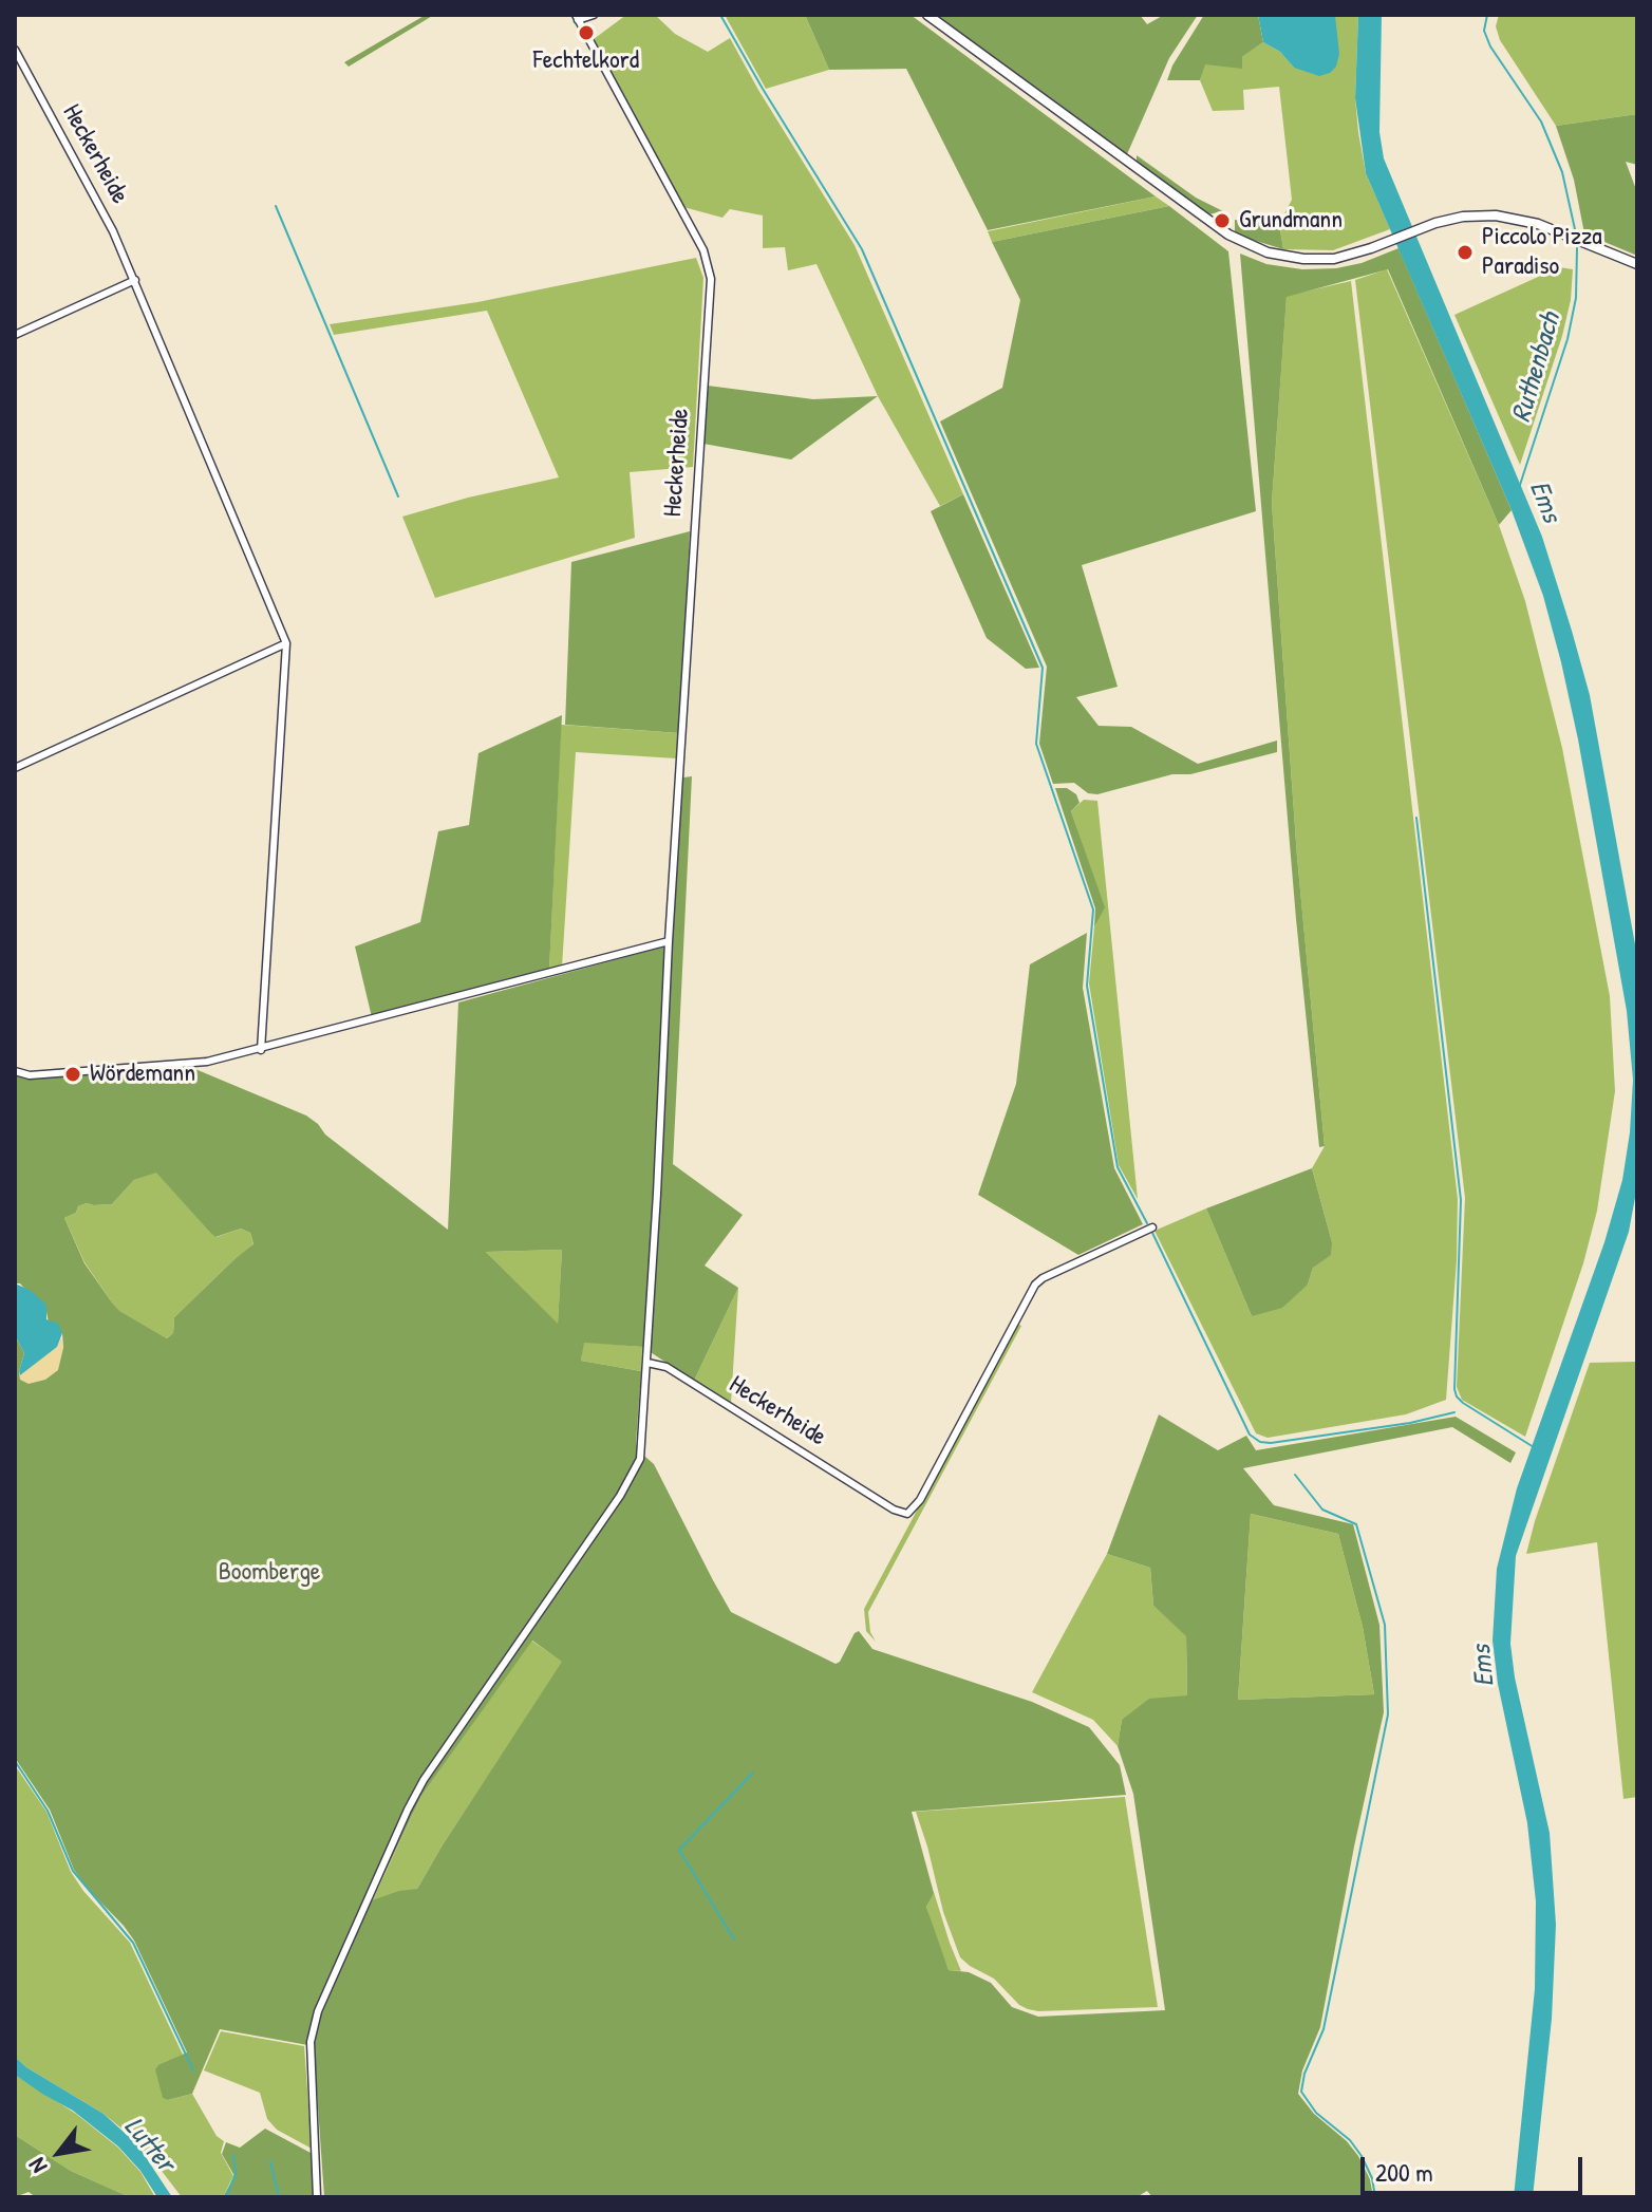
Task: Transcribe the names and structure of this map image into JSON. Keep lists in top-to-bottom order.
{
  "streets": {
    "street": ["Heckerheide"]
  },
  "water": ["Ruthenbach", "Ems", "Lutter"],
  "parks": ["Boomberge"],
  "places": [
    "Fechtelkord",
    "Grundmann",
    "Piccolo Pizza Paradiso",
    "Wördemann"
  ],
  "scale_bar": "200 m",
  "north": "bottom left"
}
